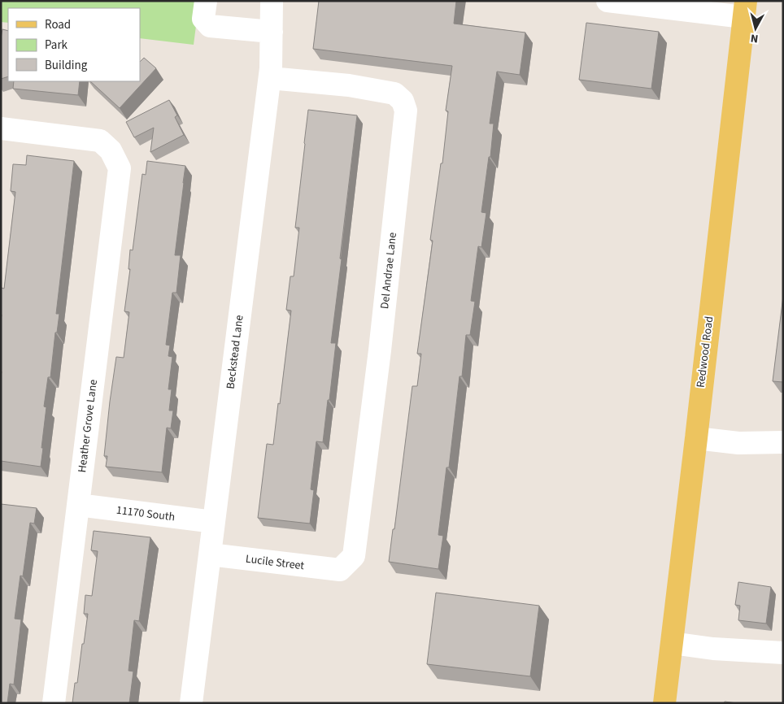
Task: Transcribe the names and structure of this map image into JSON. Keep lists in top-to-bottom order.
{
  "streets": {
    "main road": ["Redwood Road"],
    "street": [
      "Del Andrae Lane",
      "Beckstead Lane",
      "Heather Grove Lane",
      "11170 South",
      "Lucile Street"
    ]
  },
  "crossings": [
    ["Del Andrae Lane", "Beckstead Lane"],
    ["Del Andrae Lane", "Lucile Street"],
    ["Beckstead Lane", "11170 South"],
    ["Beckstead Lane", "Lucile Street"],
    ["Heather Grove Lane", "11170 South"]
  ],
  "legend": ["Road", "Park", "Building"],
  "north": "bottom"
}
